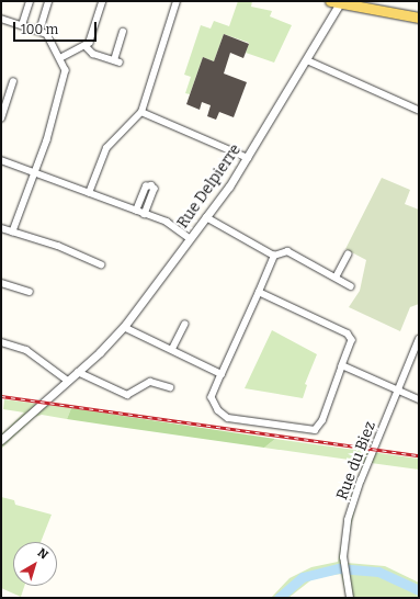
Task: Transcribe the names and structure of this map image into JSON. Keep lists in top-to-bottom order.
{
  "streets": {
    "street": ["Rue Delpierre", "Rue du Biez"]
  },
  "scale_bar": "100 m",
  "north": "top right"
}
